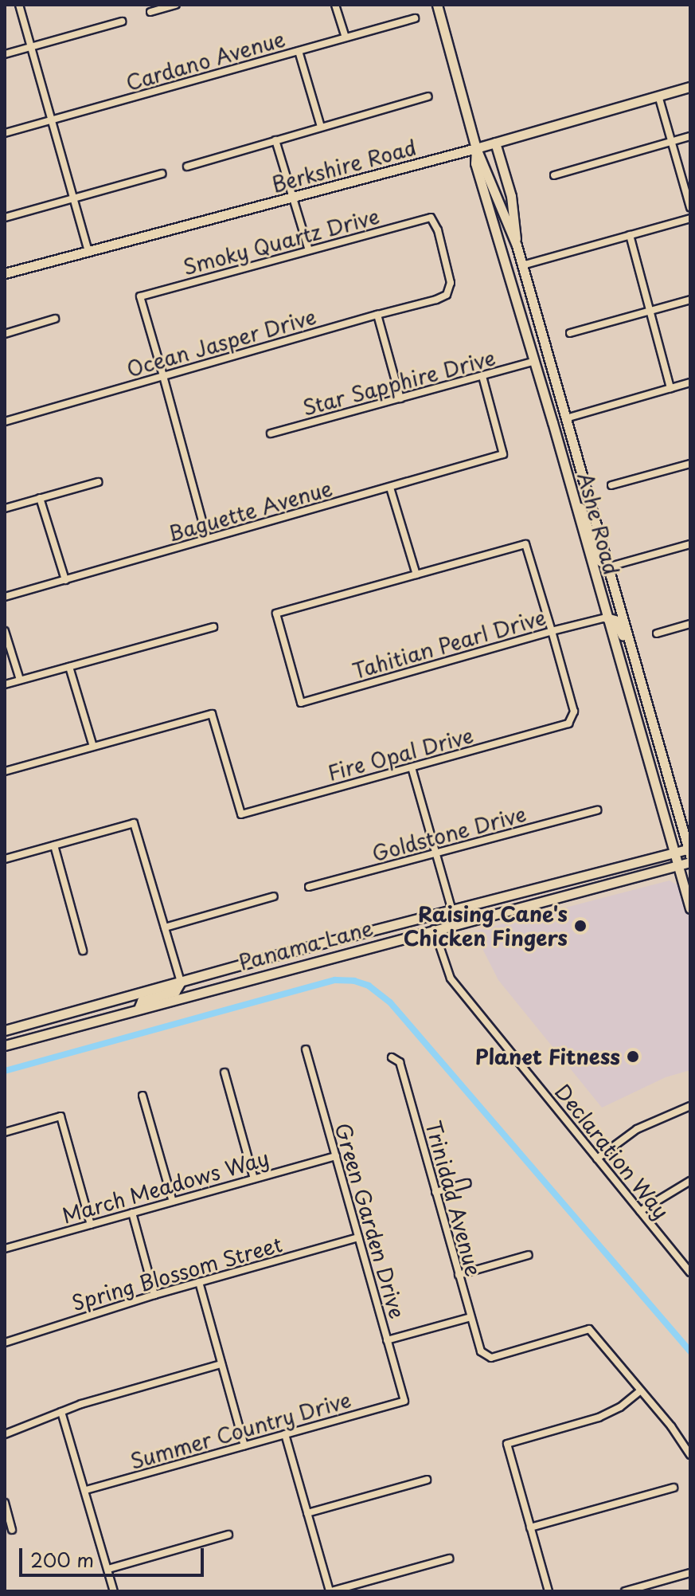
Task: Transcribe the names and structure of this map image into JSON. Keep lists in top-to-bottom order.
{
  "streets": {
    "main road": ["Berkshire Road", "Ashe Road", "Panama Lane"],
    "street": [
      "Cardano Avenue",
      "Smoky Quartz Drive",
      "Ocean Jasper Drive",
      "Star Sapphire Drive",
      "Baguette Avenue",
      "Tahitian Pearl Drive",
      "Fire Opal Drive",
      "Goldstone Drive",
      "Declaration Way",
      "March Meadows Way",
      "Trinidad Avenue",
      "Green Garden Drive",
      "Spring Blossom Street",
      "Summer Country Drive"
    ]
  },
  "crossings": [
    ["Berkshire Road", "Ashe Road"],
    ["Smoky Quartz Drive", "Ocean Jasper Drive"],
    ["Star Sapphire Drive", "Baguette Avenue"],
    ["Star Sapphire Drive", "Ashe Road"],
    ["Ashe Road", "Tahitian Pearl Drive"],
    ["Ashe Road", "Panama Lane"],
    ["Tahitian Pearl Drive", "Fire Opal Drive"],
    ["Panama Lane", "Declaration Way"],
    ["March Meadows Way", "Green Garden Drive"],
    ["Green Garden Drive", "Spring Blossom Street"],
    ["Green Garden Drive", "Summer Country Drive"]
  ],
  "places": ["Raising Cane's Chicken Fingers", "Planet Fitness"],
  "scale_bar": "200 m"
}
